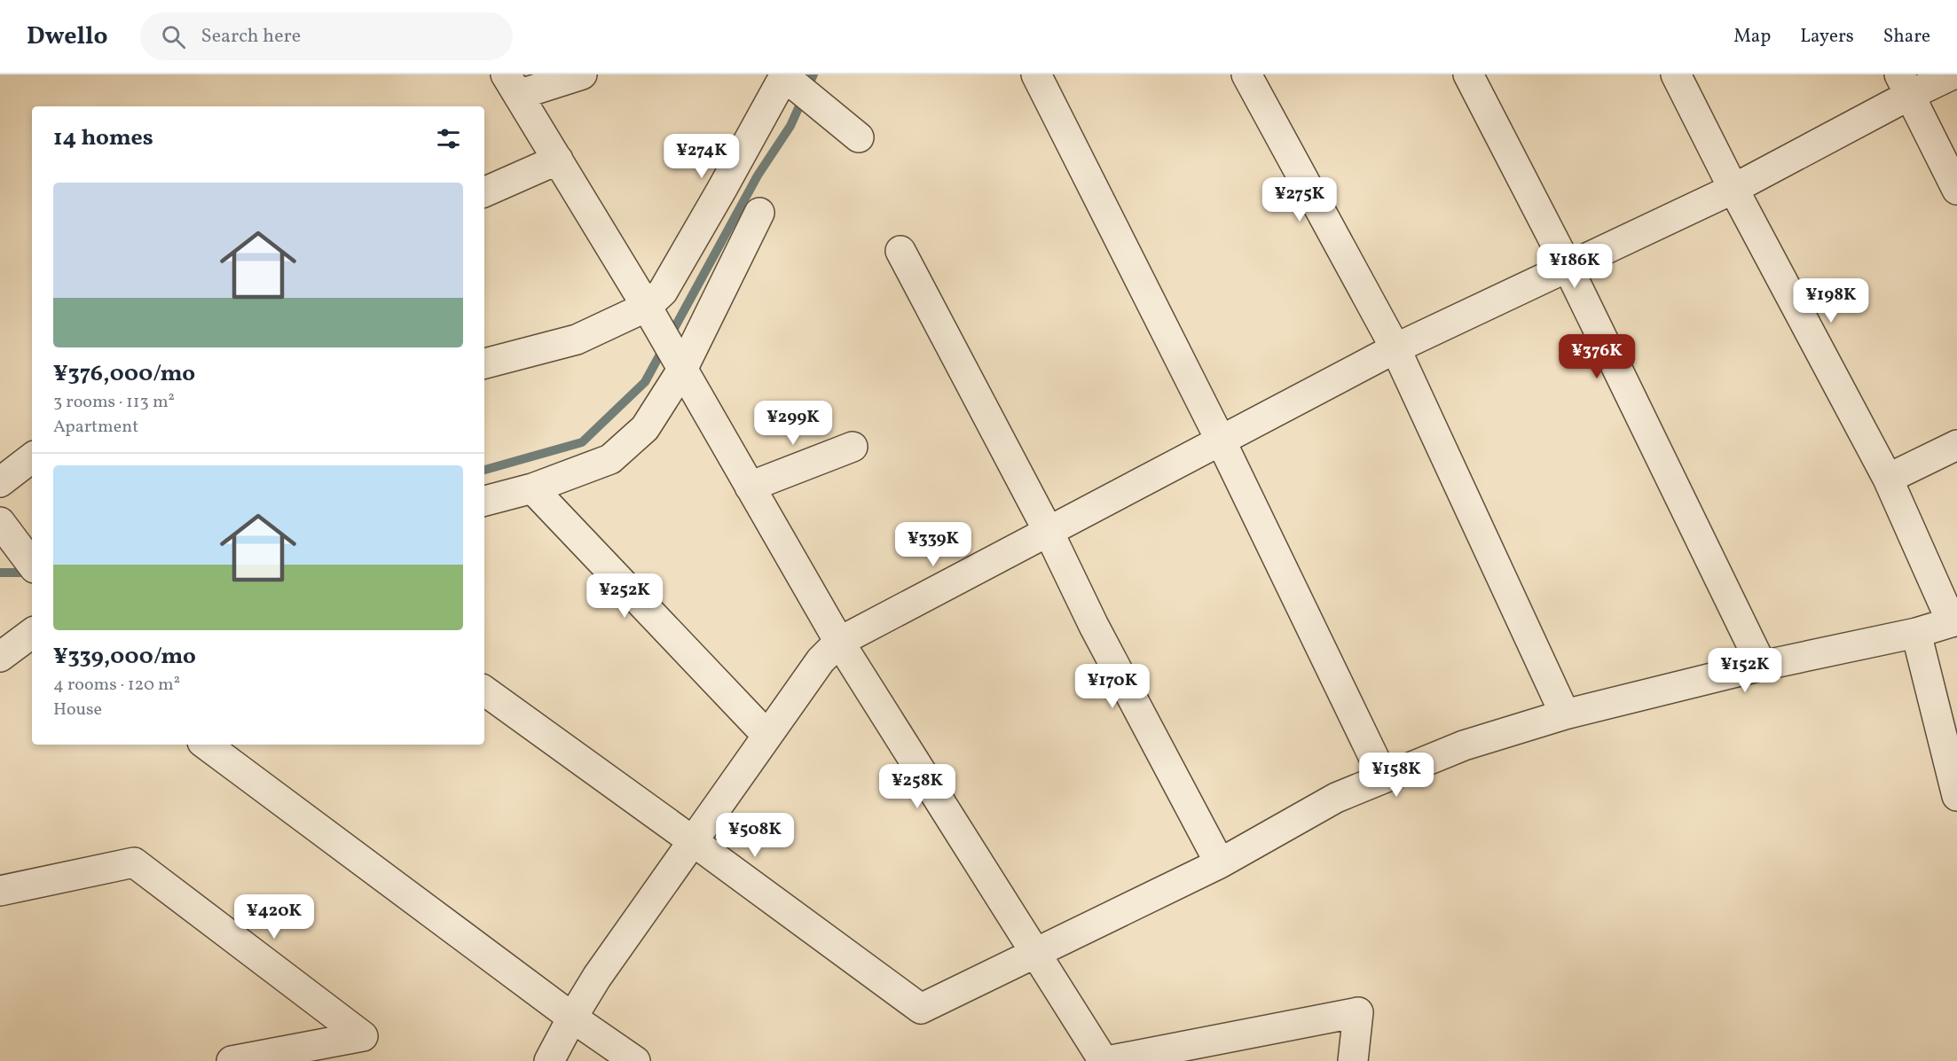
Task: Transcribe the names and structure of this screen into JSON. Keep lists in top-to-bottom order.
{
  "page": {
    "header": "Dwello",
    "search": "Search here",
    "nav": ["Map", "Layers", "Share"],
    "heading": "14 homes",
    "price": [
      "¥274K",
      "¥275K",
      "¥186K",
      "¥198K",
      "¥376K",
      "¥299K",
      "¥339K",
      "¥252K",
      "¥152K",
      "¥170K",
      "¥158K",
      "¥258K",
      "¥508K",
      "¥420K"
    ],
    "list": [
      {
        "name": "¥376,000/mo",
        "note": "3 rooms · 113 m² · Apartment"
      },
      {
        "name": "¥339,000/mo",
        "note": "4 rooms · 120 m² · House"
      }
    ]
  }
}
